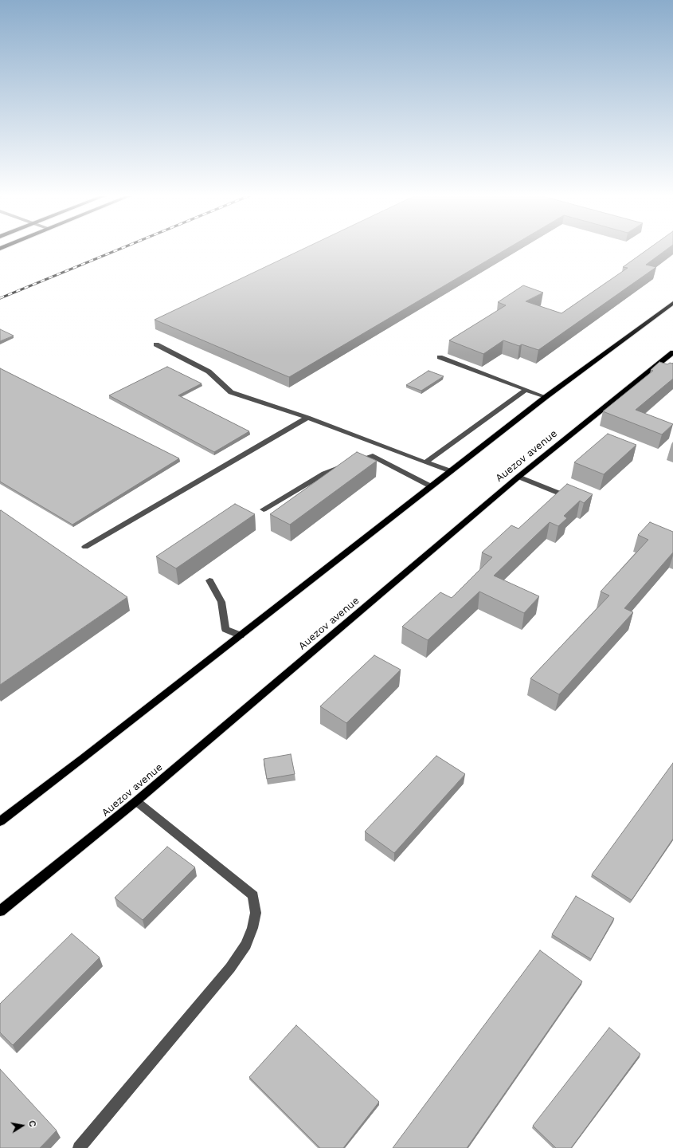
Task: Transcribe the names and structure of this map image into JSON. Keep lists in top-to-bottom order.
{
  "streets": {
    "main road": ["Auezov avenue"]
  },
  "north": "right"
}
